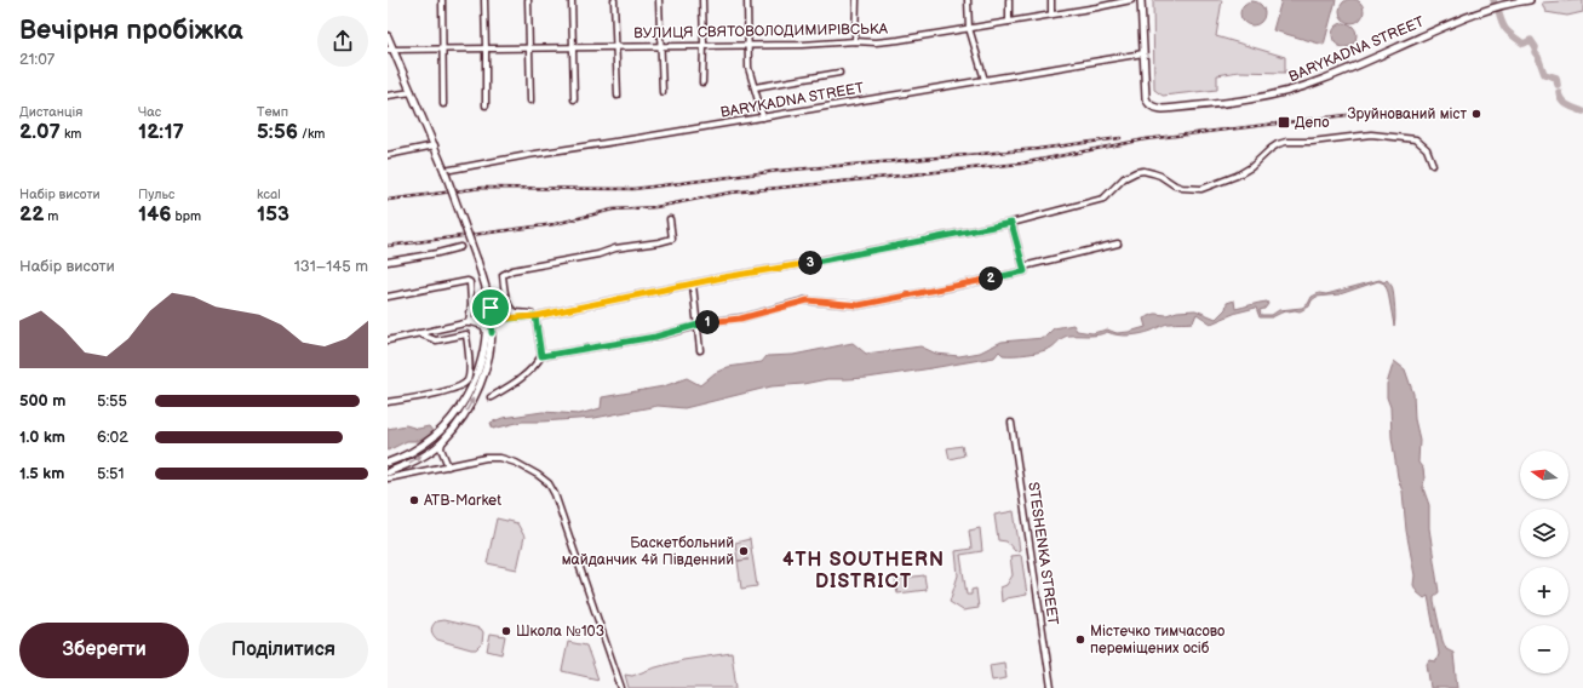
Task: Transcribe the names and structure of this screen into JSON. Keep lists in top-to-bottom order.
{
  "streets": {
    "main road": ["BARYKADNA STREET"],
    "street": ["ВУЛИЦЯ СВЯТОВОЛОДИМИРІВСЬКА", "STESHENKA STREET"]
  },
  "districts": ["4TH SOUTHERN DISTRICT"],
  "places": {
    "other": [
      "Зруйнований міст",
      "ATB-Market",
      "Баскетбольний майданчик 4й Південний",
      "Школа №103",
      "Містечко тимчасово переміщених осіб"
    ],
    "transit": ["Депо"]
  },
  "north": "left",
  "page": {
    "heading": ["Вечірня пробіжка", "21:07"],
    "stats": [
      ["Дистанція", "2.07 km"],
      ["Час", "12:17"],
      ["Темп", "5:56 /km"],
      ["Набір висоти", "22 m"],
      ["Пульс", "146 bpm"],
      ["kcal", "153"]
    ],
    "chart": ["Набір висоти", "131–145 m"],
    "pins": ["3", "2", "1"],
    "list": [
      {
        "name": "500 m",
        "note": "5:55"
      },
      {
        "name": "1.0 km",
        "note": "6:02"
      },
      {
        "name": "1.5 km",
        "note": "5:51"
      }
    ],
    "map_buttons": ["+", "−"],
    "buttons": ["Зберегти", "Поділитися"]
  }
}
